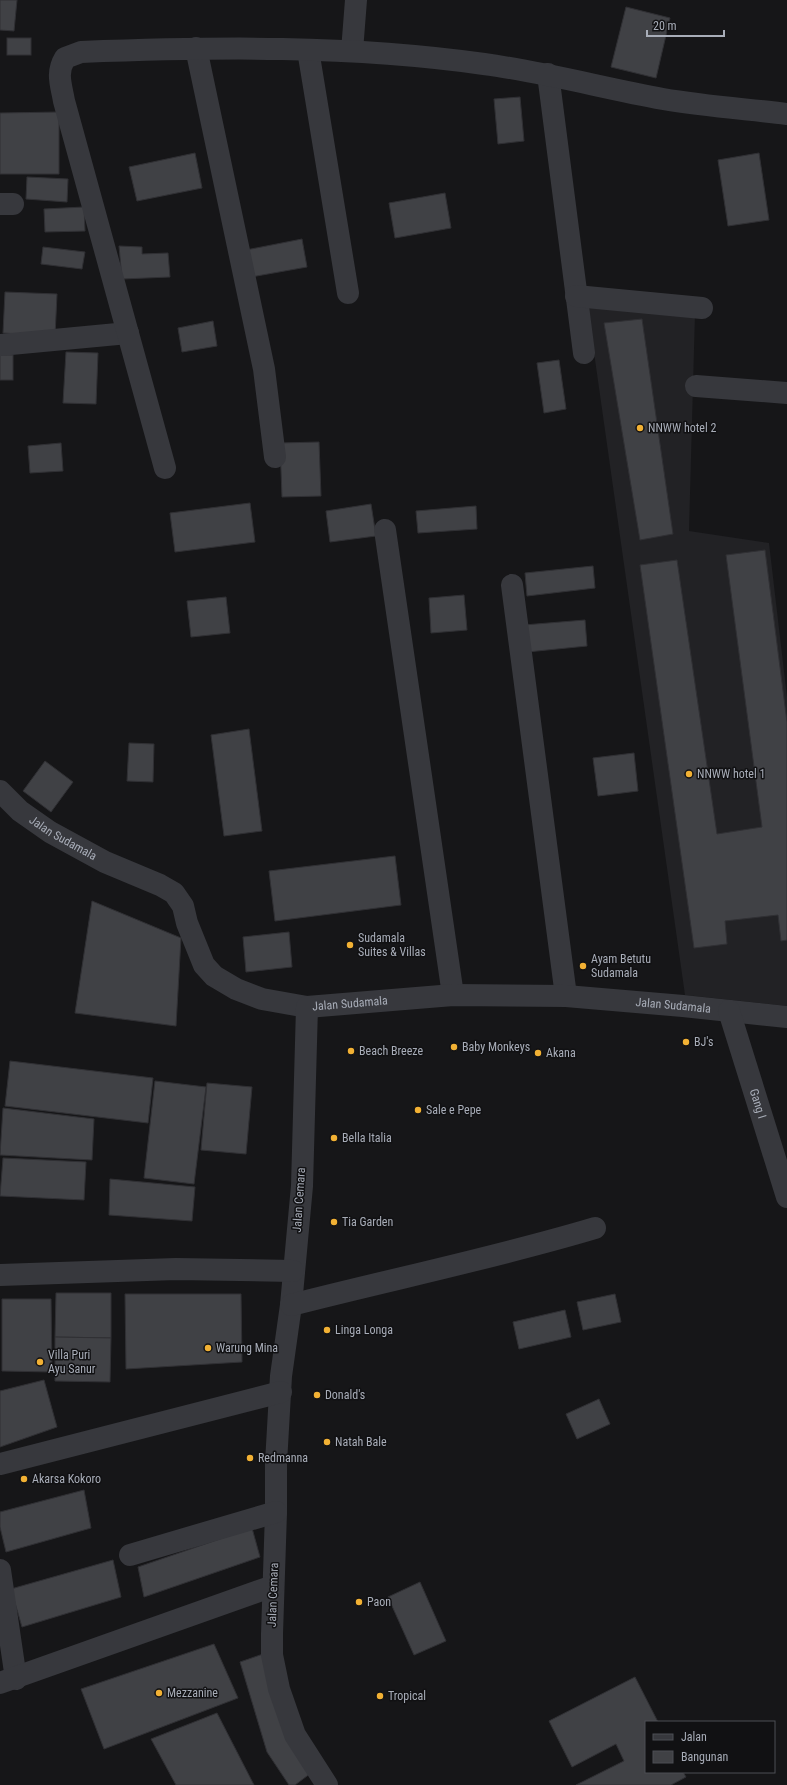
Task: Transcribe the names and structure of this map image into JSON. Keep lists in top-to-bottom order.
{
  "streets": {
    "street": ["Jalan Sudamala", "Gang I", "Jalan Cemara"]
  },
  "crossings": [
    ["Jalan Sudamala", "Gang I"],
    ["Jalan Sudamala", "Jalan Cemara"]
  ],
  "places": [
    "NNWW hotel 2",
    "NNWW hotel 1",
    "Sudamala Suites & Villas",
    "Ayam Betutu Sudamala",
    "BJ's",
    "Baby Monkeys",
    "Beach Breeze",
    "Akana",
    "Sale e Pepe",
    "Bella Italia",
    "Tia Garden",
    "Linga Longa",
    "Warung Mina",
    "Villa Puri Ayu Sanur",
    "Donald's",
    "Natah Bale",
    "Redmanna",
    "Akarsa Kokoro",
    "Paon",
    "Mezzanine",
    "Tropical"
  ],
  "legend": ["Jalan", "Bangunan"],
  "scale_bar": "20 m"
}
